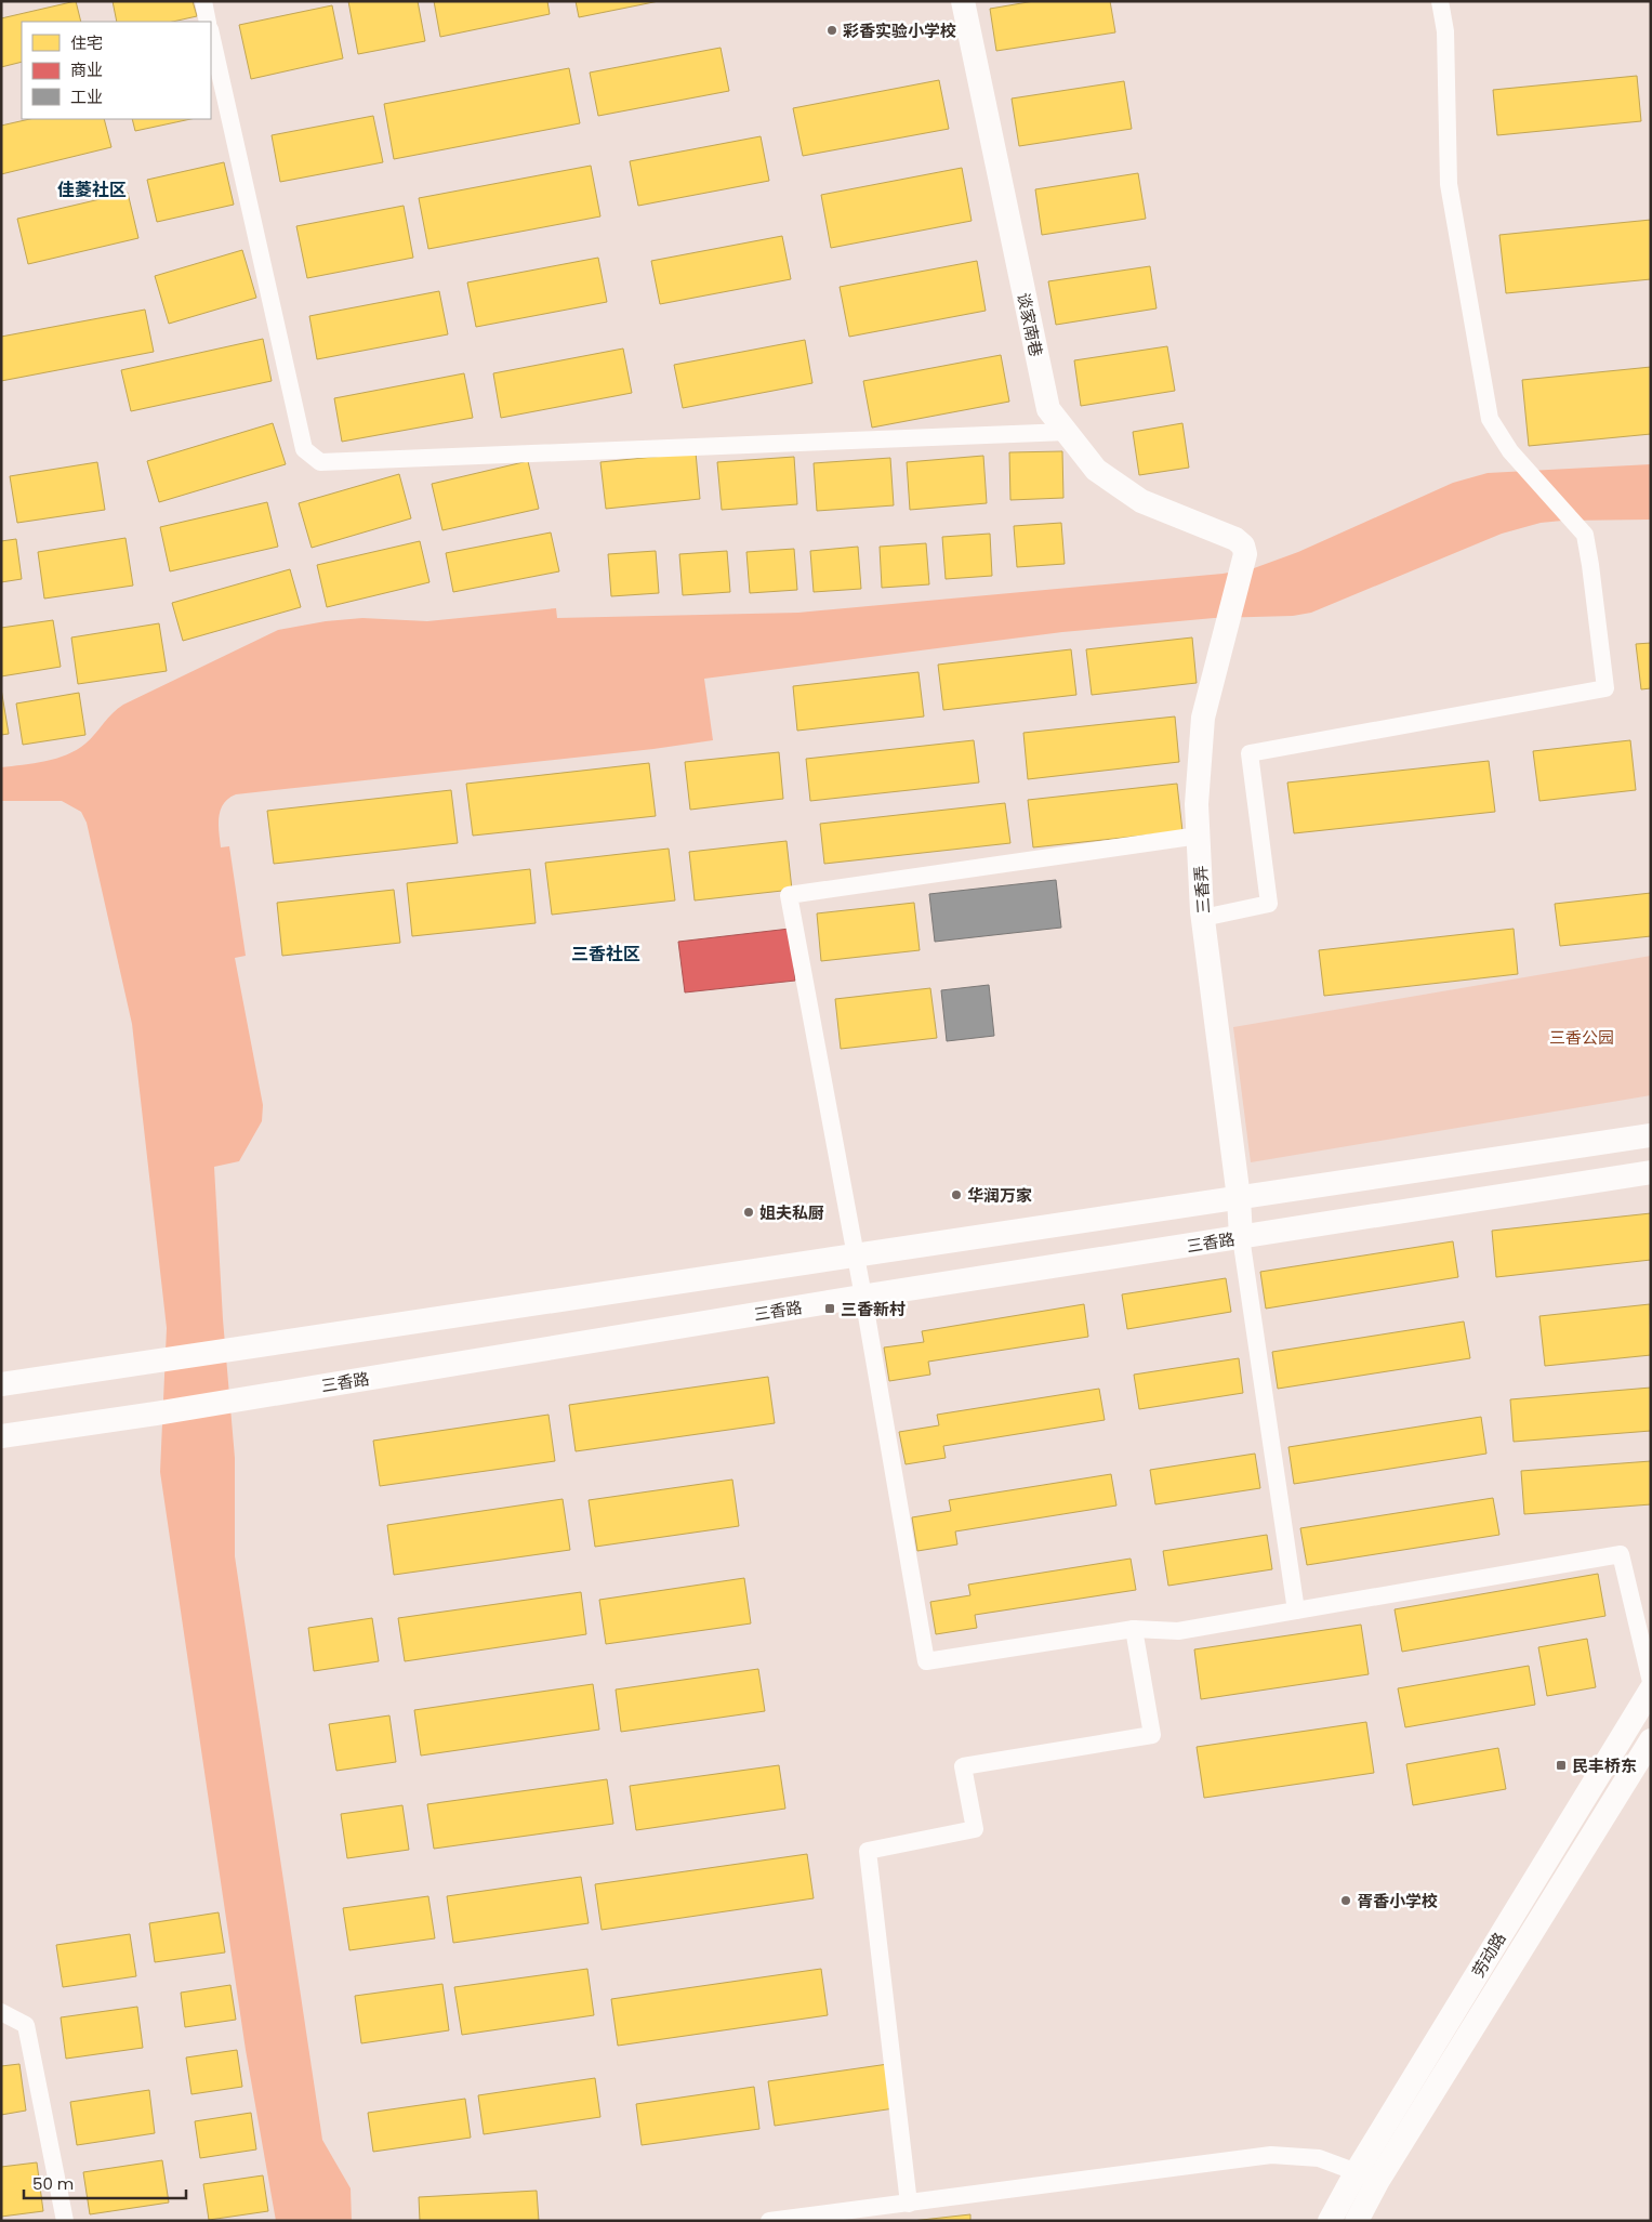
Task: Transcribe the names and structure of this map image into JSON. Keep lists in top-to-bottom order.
{
  "streets": {
    "main road": [
      "谈家南巷",
      "三香弄",
      "三香路",
      "劳动路"
    ]
  },
  "crossings": [
    ["谈家南巷", "三香弄"],
    ["三香弄", "三香路"]
  ],
  "districts": ["佳菱社区", "三香社区"],
  "parks": ["三香公园"],
  "places": {
    "other": [
      "彩香实验小学校",
      "华润万家",
      "姐夫私厨",
      "胥香小学校"
    ],
    "transit": ["三香新村", "民丰桥东"]
  },
  "legend": ["住宅", "商业", "工业"],
  "scale_bar": "50 m"
}
